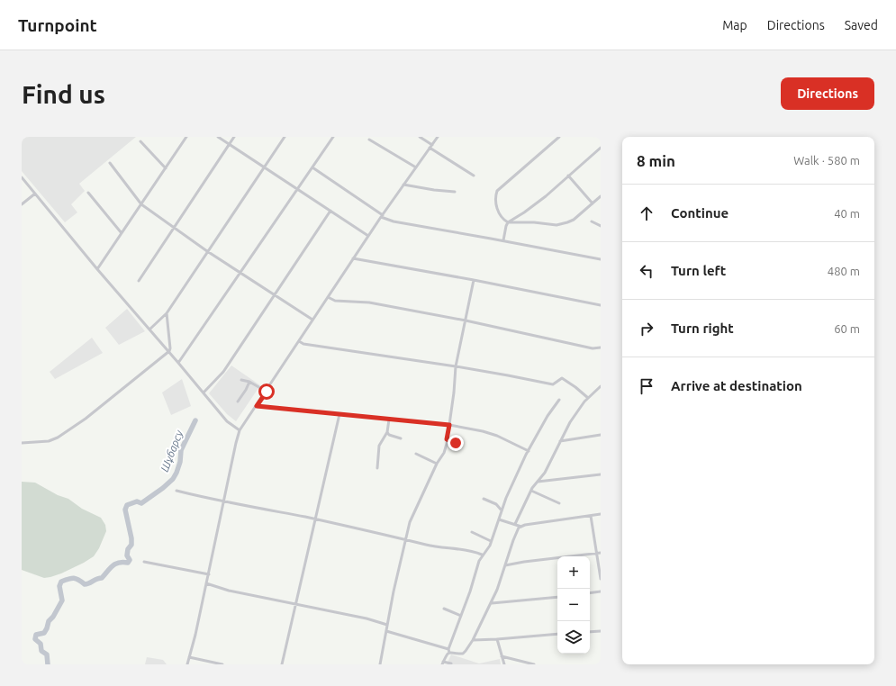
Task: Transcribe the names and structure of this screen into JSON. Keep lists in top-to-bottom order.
{
  "water": ["Шұбарсу"],
  "page": {
    "header": "Turnpoint",
    "nav": ["Map", "Directions", "Saved"],
    "buttons": "Directions",
    "title": "Find us",
    "heading": ["8 min", "Walk · 580 m"],
    "list": [
      ["Continue", "40 m"],
      ["Turn left", "480 m"],
      ["Turn right", "60 m"],
      "Arrive at destination"
    ],
    "map_buttons": ["+", "−"]
  }
}
